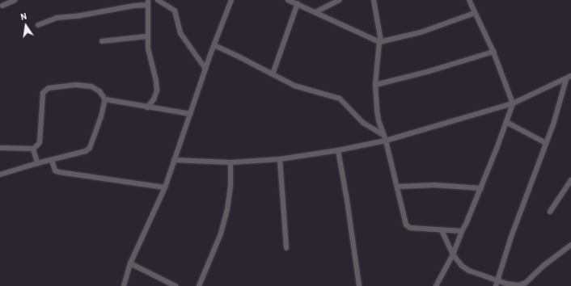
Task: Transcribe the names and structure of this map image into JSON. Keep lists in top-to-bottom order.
{
  "north": "top"
}
